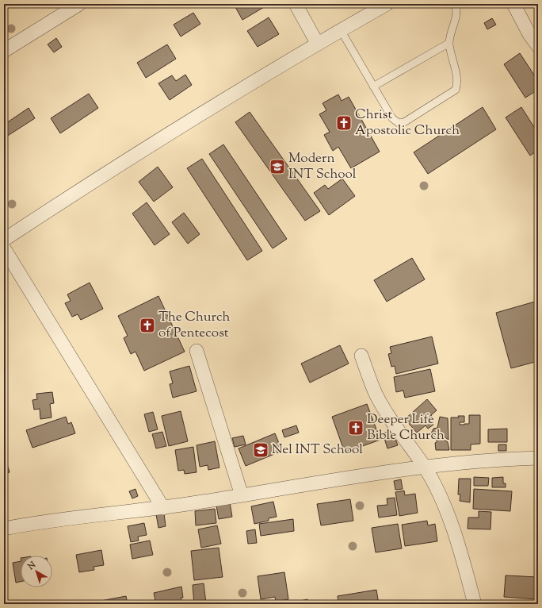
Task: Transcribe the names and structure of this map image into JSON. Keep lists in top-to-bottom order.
{
  "places": {
    "church": ["Christ Apostolic Church", "The Church of Pentecost", "Deeper Life Bible Church"],
    "school or university": ["Modern INT School", "Nel INT School"]
  },
  "north": "top left"
}
